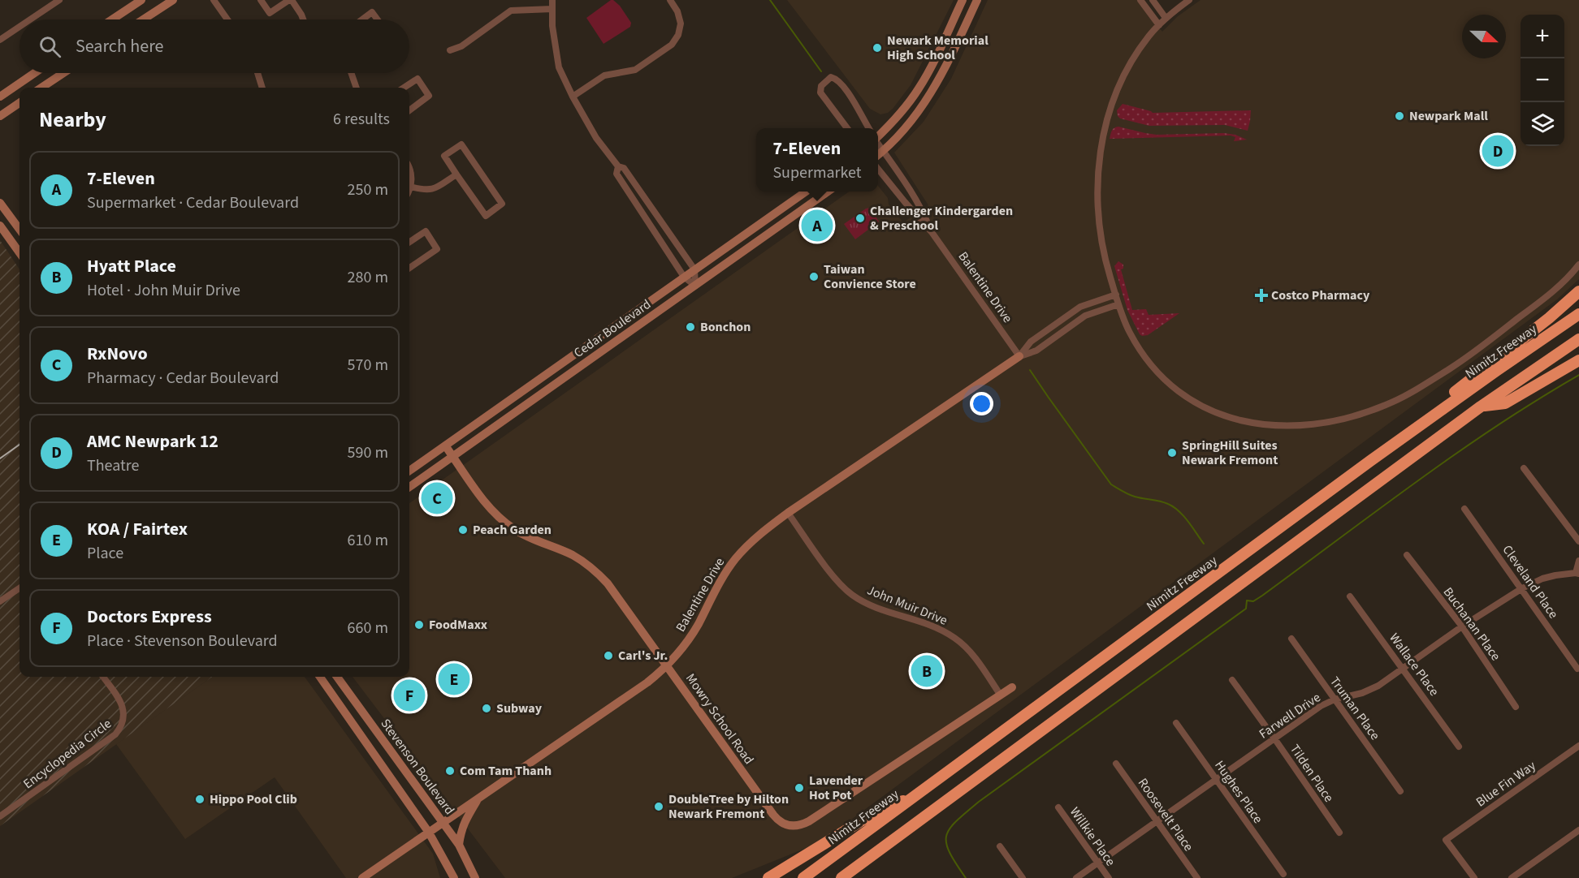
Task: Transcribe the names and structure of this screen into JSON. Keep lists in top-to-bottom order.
{
  "streets": {
    "highway": ["Nimitz Freeway"],
    "main road": [
      "Balentine Drive",
      "Cedar Boulevard",
      "Mowry School Road",
      "Stevenson Boulevard"
    ],
    "street": [
      "Cleveland Place",
      "John Muir Drive",
      "Buchanan Place",
      "Wallace Place",
      "Truman Place",
      "Farwell Drive",
      "Encyclopedia Circle",
      "Tilden Place",
      "Blue Fin Way",
      "Hughes Place",
      "Roosevelt Place",
      "Willkie Place"
    ]
  },
  "crossings": [
    ["Balentine Drive", "John Muir Drive"],
    ["Balentine Drive", "Mowry School Road"],
    ["Balentine Drive", "Stevenson Boulevard"],
    ["Cedar Boulevard", "Mowry School Road"],
    ["Cleveland Place", "Farwell Drive"],
    ["John Muir Drive", "Mowry School Road"],
    ["Buchanan Place", "Farwell Drive"],
    ["Wallace Place", "Farwell Drive"],
    ["Truman Place", "Farwell Drive"],
    ["Farwell Drive", "Tilden Place"],
    ["Farwell Drive", "Hughes Place"],
    ["Farwell Drive", "Roosevelt Place"],
    ["Farwell Drive", "Willkie Place"]
  ],
  "places": {
    "other": [
      "Newark Memorial High School",
      "Newpark Mall",
      "Challenger Kindergarden & Preschool",
      "Taiwan Convience Store",
      "Bonchon",
      "SpringHill Suites Newark Fremont",
      "Peach Garden",
      "FoodMaxx",
      "Carl's Jr.",
      "Subway",
      "Com Tam Thanh",
      "Lavender Hot Pot",
      "Hippo Pool Clib",
      "DoubleTree by Hilton Newark Fremont"
    ],
    "health": ["Costco Pharmacy"]
  },
  "north": "right",
  "page": {
    "map_buttons": ["+", "−"],
    "search": "Search here",
    "heading": ["Nearby", "6 results"],
    "popup": ["7-Eleven", "Supermarket"],
    "pins": [
      "D",
      "A",
      "C",
      "B",
      "E",
      "F"
    ],
    "list": [
      {
        "mark": "A",
        "name": "7-Eleven",
        "note": "Supermarket · Cedar Boulevard",
        "value": "250 m"
      },
      {
        "mark": "B",
        "name": "Hyatt Place",
        "note": "Hotel · John Muir Drive",
        "value": "280 m"
      },
      {
        "mark": "C",
        "name": "RxNovo",
        "note": "Pharmacy · Cedar Boulevard",
        "value": "570 m"
      },
      {
        "mark": "D",
        "name": "AMC Newpark 12",
        "note": "Theatre",
        "value": "590 m"
      },
      {
        "mark": "E",
        "name": "KOA / Fairtex",
        "note": "Place",
        "value": "610 m"
      },
      {
        "mark": "F",
        "name": "Doctors Express",
        "note": "Place · Stevenson Boulevard",
        "value": "660 m"
      }
    ]
  }
}
